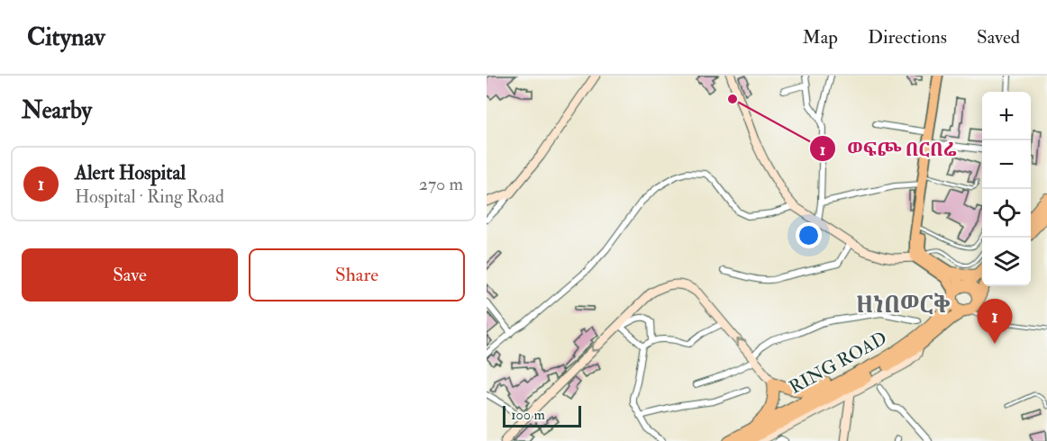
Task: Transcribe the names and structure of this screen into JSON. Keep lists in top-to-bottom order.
{
  "streets": {
    "highway": ["RING ROAD"]
  },
  "districts": ["ዘነበወርቅ"],
  "places": ["ወፍጮ በርበሬ"],
  "scale_bar": "100 m",
  "page": {
    "header": "Citynav",
    "nav": ["Map", "Directions", "Saved"],
    "heading": "Nearby",
    "map_buttons": ["+", "−"],
    "list": [
      {
        "mark": "1",
        "name": "Alert Hospital",
        "note": "Hospital · Ring Road",
        "value": "270 m"
      }
    ],
    "buttons": ["Save", "Share"],
    "pins": "1",
    "scale": "100 m"
  }
}
